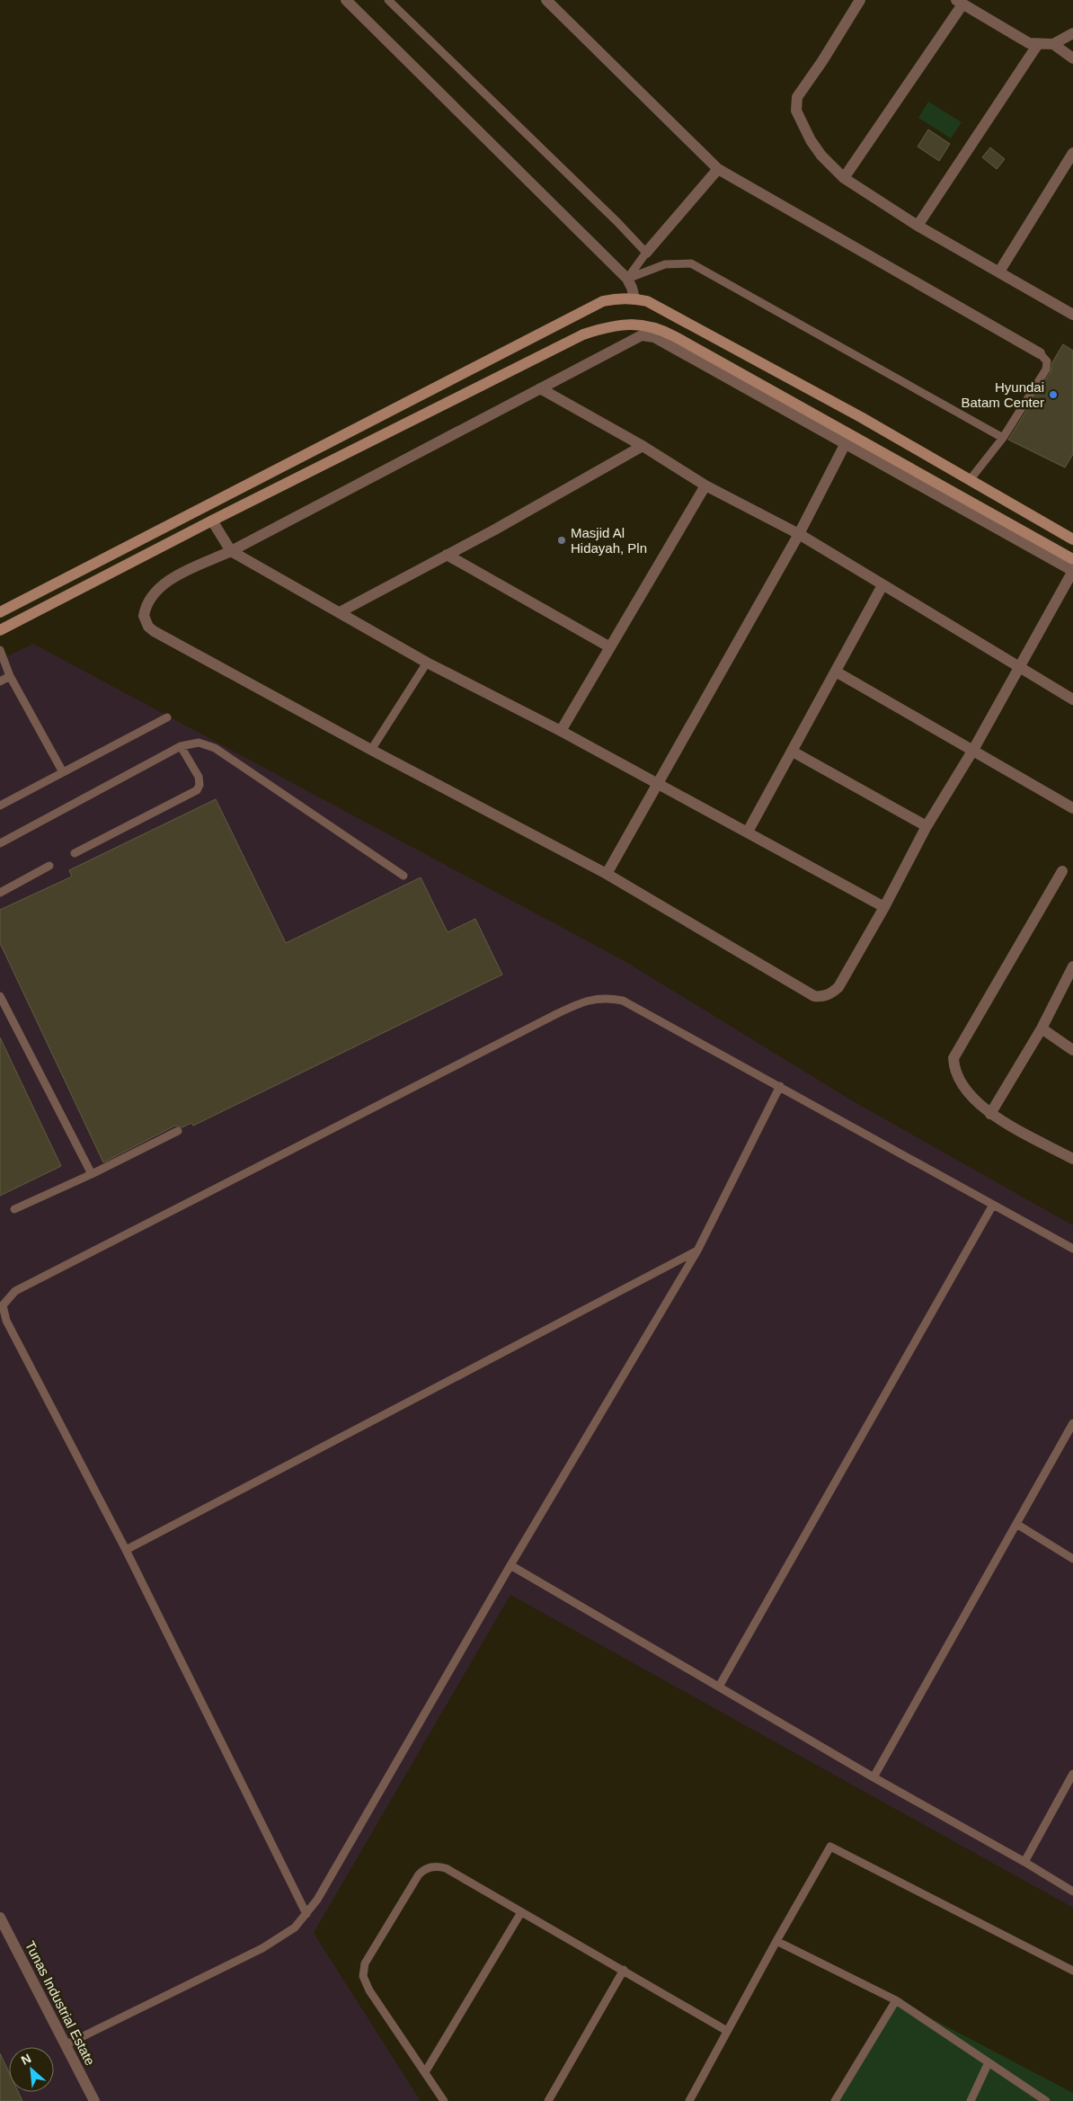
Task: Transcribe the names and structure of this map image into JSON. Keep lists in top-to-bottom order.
{
  "streets": {
    "street": ["Tunas Industrial Estate"]
  },
  "places": ["Hyundai Batam Center", "Masjid Al Hidayah, Pln"],
  "north": "top left"
}
